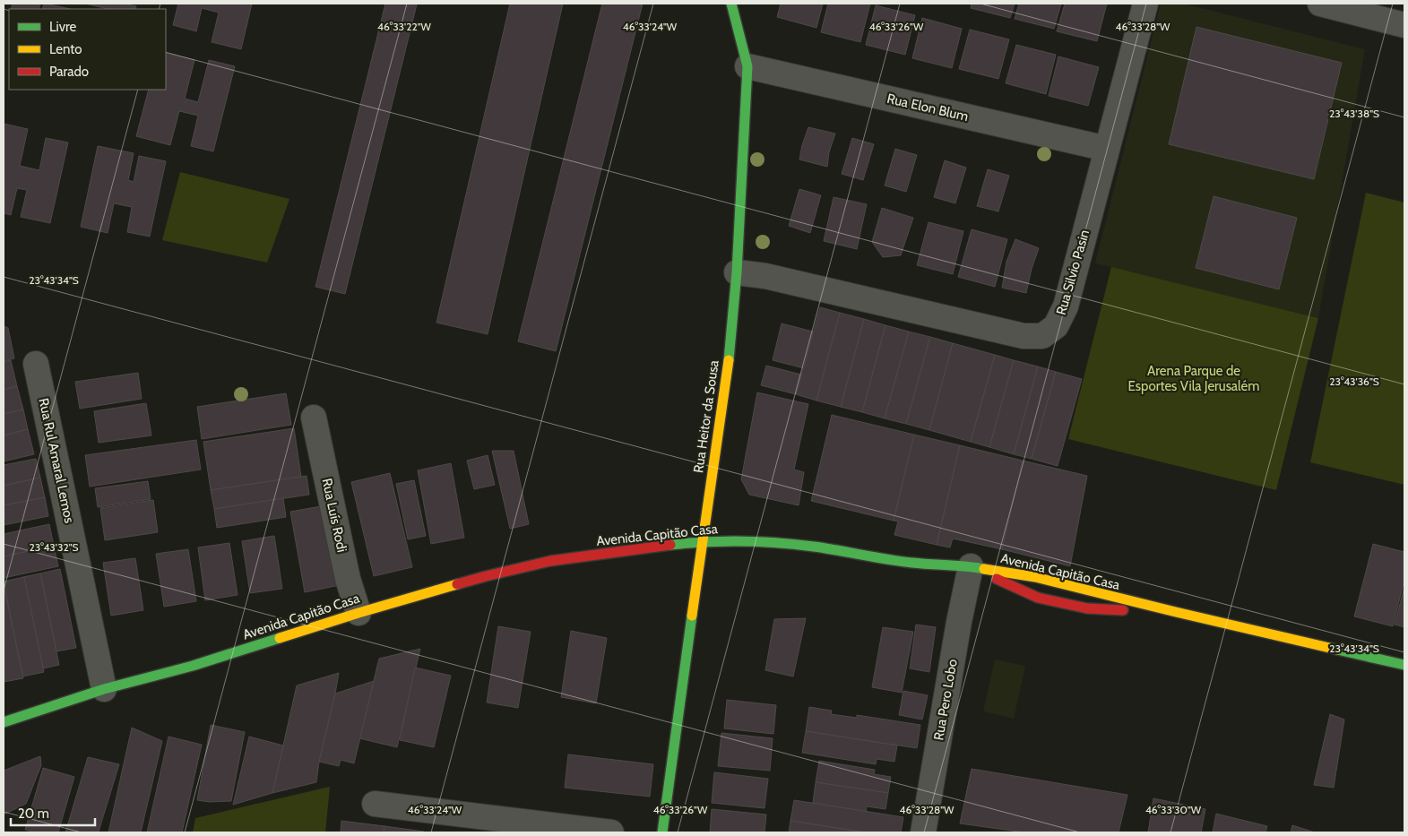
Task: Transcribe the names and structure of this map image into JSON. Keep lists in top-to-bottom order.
{
  "streets": {
    "main road": ["Rua Heitor da Sousa", "Avenida Capitão Casa"],
    "street": [
      "Rua Elon Blum",
      "Rua Silvio Pasin",
      "Rua Rul Amaral Lemos",
      "Rua Luís Rodi",
      "Rua Pero Lobo"
    ]
  },
  "crossings": [
    ["Rua Elon Blum", "Rua Silvio Pasin"],
    ["Rua Elon Blum", "Rua Heitor da Sousa"],
    ["Rua Silvio Pasin", "Rua Heitor da Sousa"],
    ["Rua Heitor da Sousa", "Avenida Capitão Casa"],
    ["Rua Rul Amaral Lemos", "Avenida Capitão Casa"],
    ["Rua Luís Rodi", "Avenida Capitão Casa"],
    ["Avenida Capitão Casa", "Rua Pero Lobo"]
  ],
  "parks": ["Arena Parque de Esportes Vila Jerusalém"],
  "legend": ["Livre", "Lento", "Parado"],
  "scale_bar": "20 m",
  "coordinates": [
    "46°33'22\"W",
    "46°33'24\"W",
    "46°33'26\"W",
    "46°33'28\"W",
    "23°43'38\"S",
    "23°43'34\"S",
    "23°43'36\"S",
    "23°43'32\"S",
    "46°33'30\"W"
  ]
}
